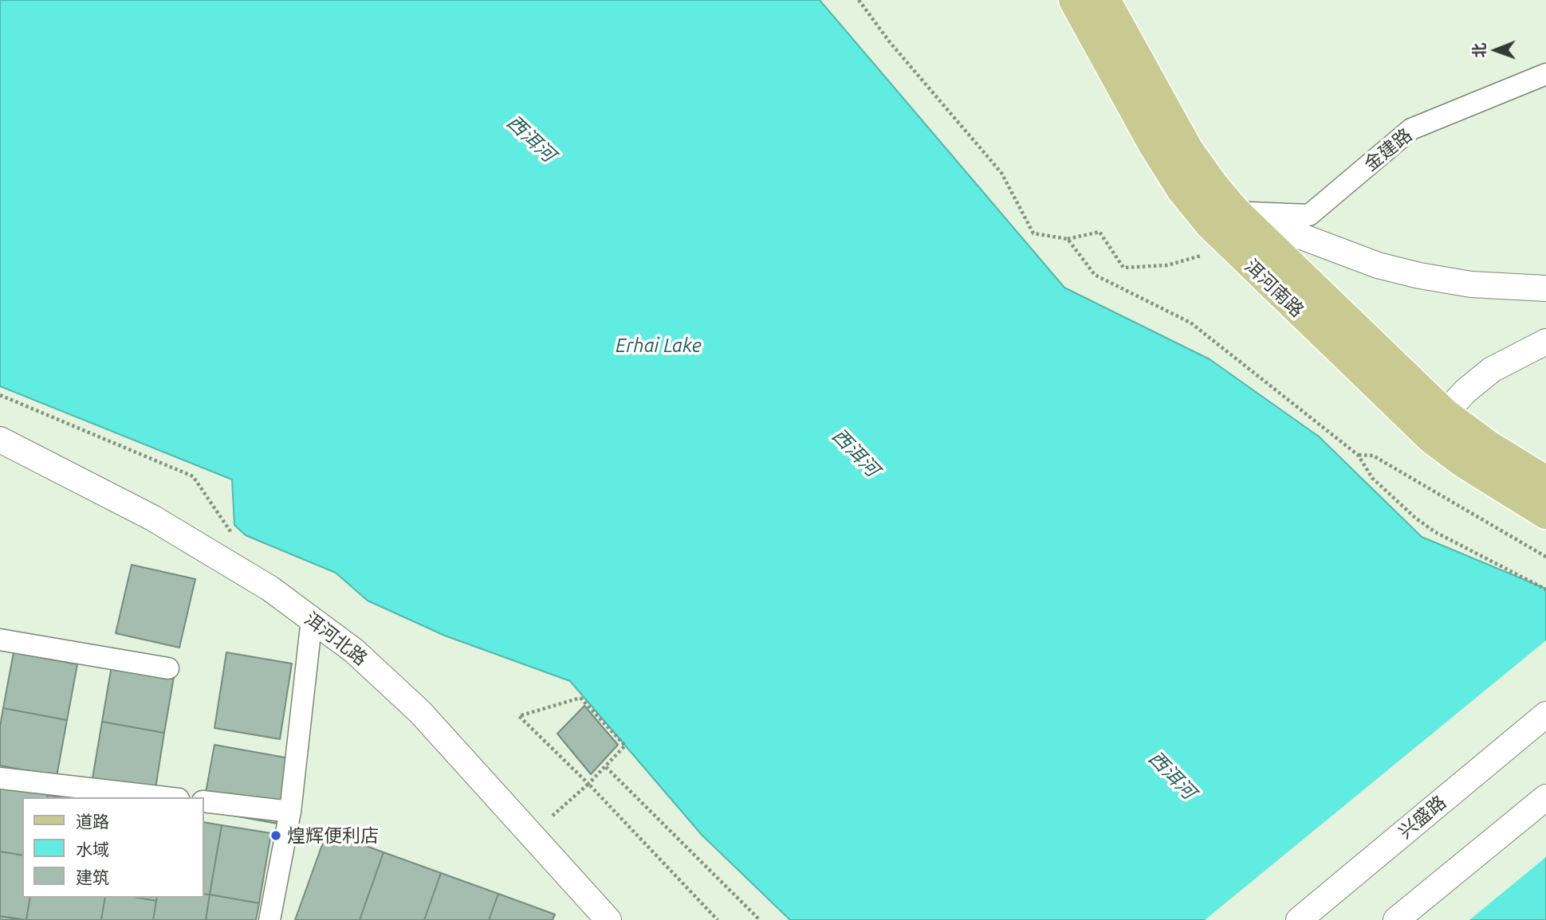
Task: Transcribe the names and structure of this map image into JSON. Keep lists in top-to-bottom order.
{
  "streets": {
    "main road": ["洱河南路"],
    "street": ["金建路", "洱河北路", "兴盛路"]
  },
  "crossings": [
    ["金建路", "洱河南路"]
  ],
  "water": ["西洱河", "Erhai Lake"],
  "places": ["煌辉便利店"],
  "legend": ["道路", "水域", "建筑"],
  "north": "left"
}
